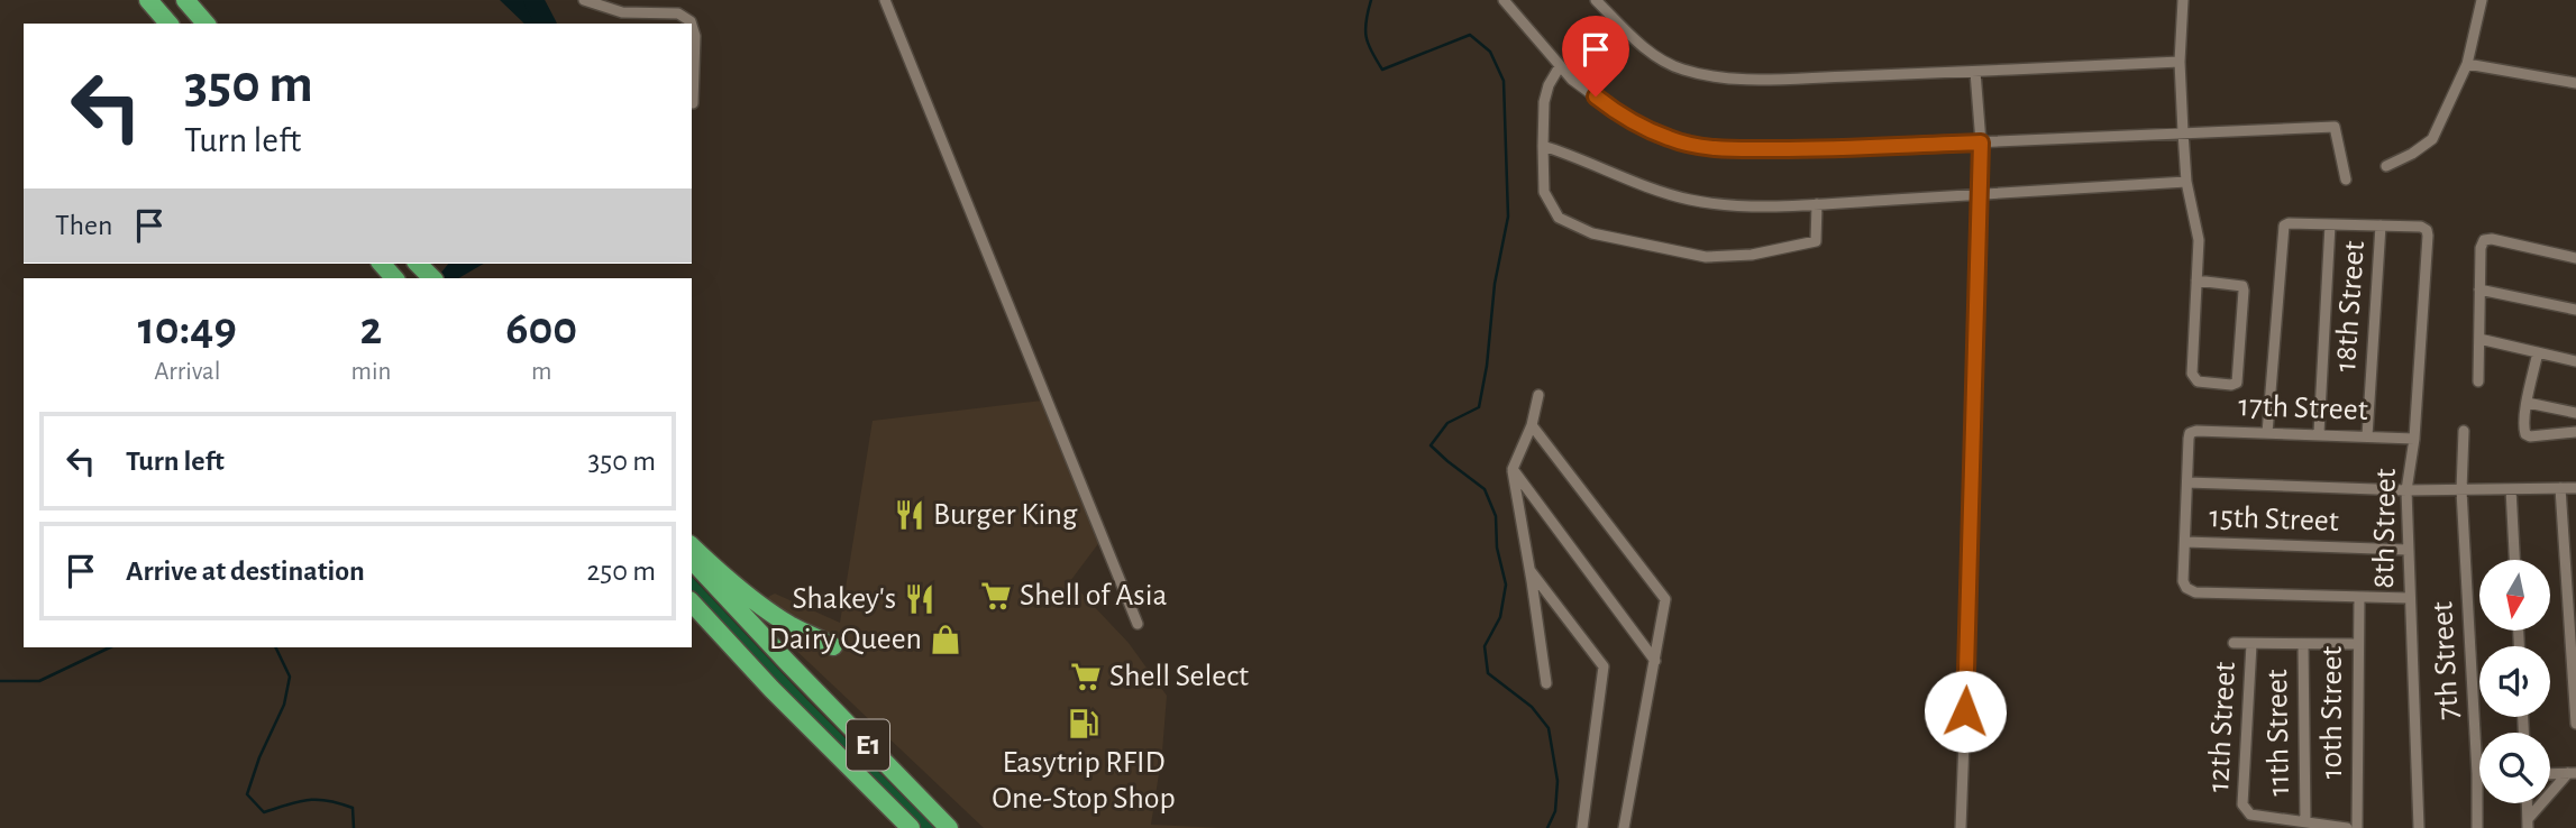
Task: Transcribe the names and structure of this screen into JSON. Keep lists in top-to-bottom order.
{
  "streets": {
    "highway": ["E1"],
    "street": [
      "18th Street",
      "17th Street",
      "15th Street",
      "8th Street",
      "7th Street",
      "10th Street",
      "12th Street",
      "11th Street"
    ]
  },
  "crossings": [
    ["18th Street", "17th Street"],
    ["18th Street", "8th Street"],
    ["17th Street", "8th Street"],
    ["15th Street", "8th Street"],
    ["12th Street", "11th Street"]
  ],
  "places": {
    "restaurant": ["Burger King", "Shakey's"],
    "supermarket": ["Shell of Asia", "Shell Select"],
    "shop": ["Dairy Queen"],
    "fuel station": ["Easytrip RFID One-Stop Shop"]
  },
  "north": "bottom",
  "page": {
    "turn": ["350 m", "Turn left"],
    "then": "Then",
    "eta": [
      "10:49",
      "Arrival",
      "2",
      "min",
      "600",
      "m"
    ],
    "list": [
      {
        "name": "Turn left",
        "value": "350 m"
      },
      {
        "name": "Arrive at destination",
        "value": "250 m"
      }
    ]
  }
}
